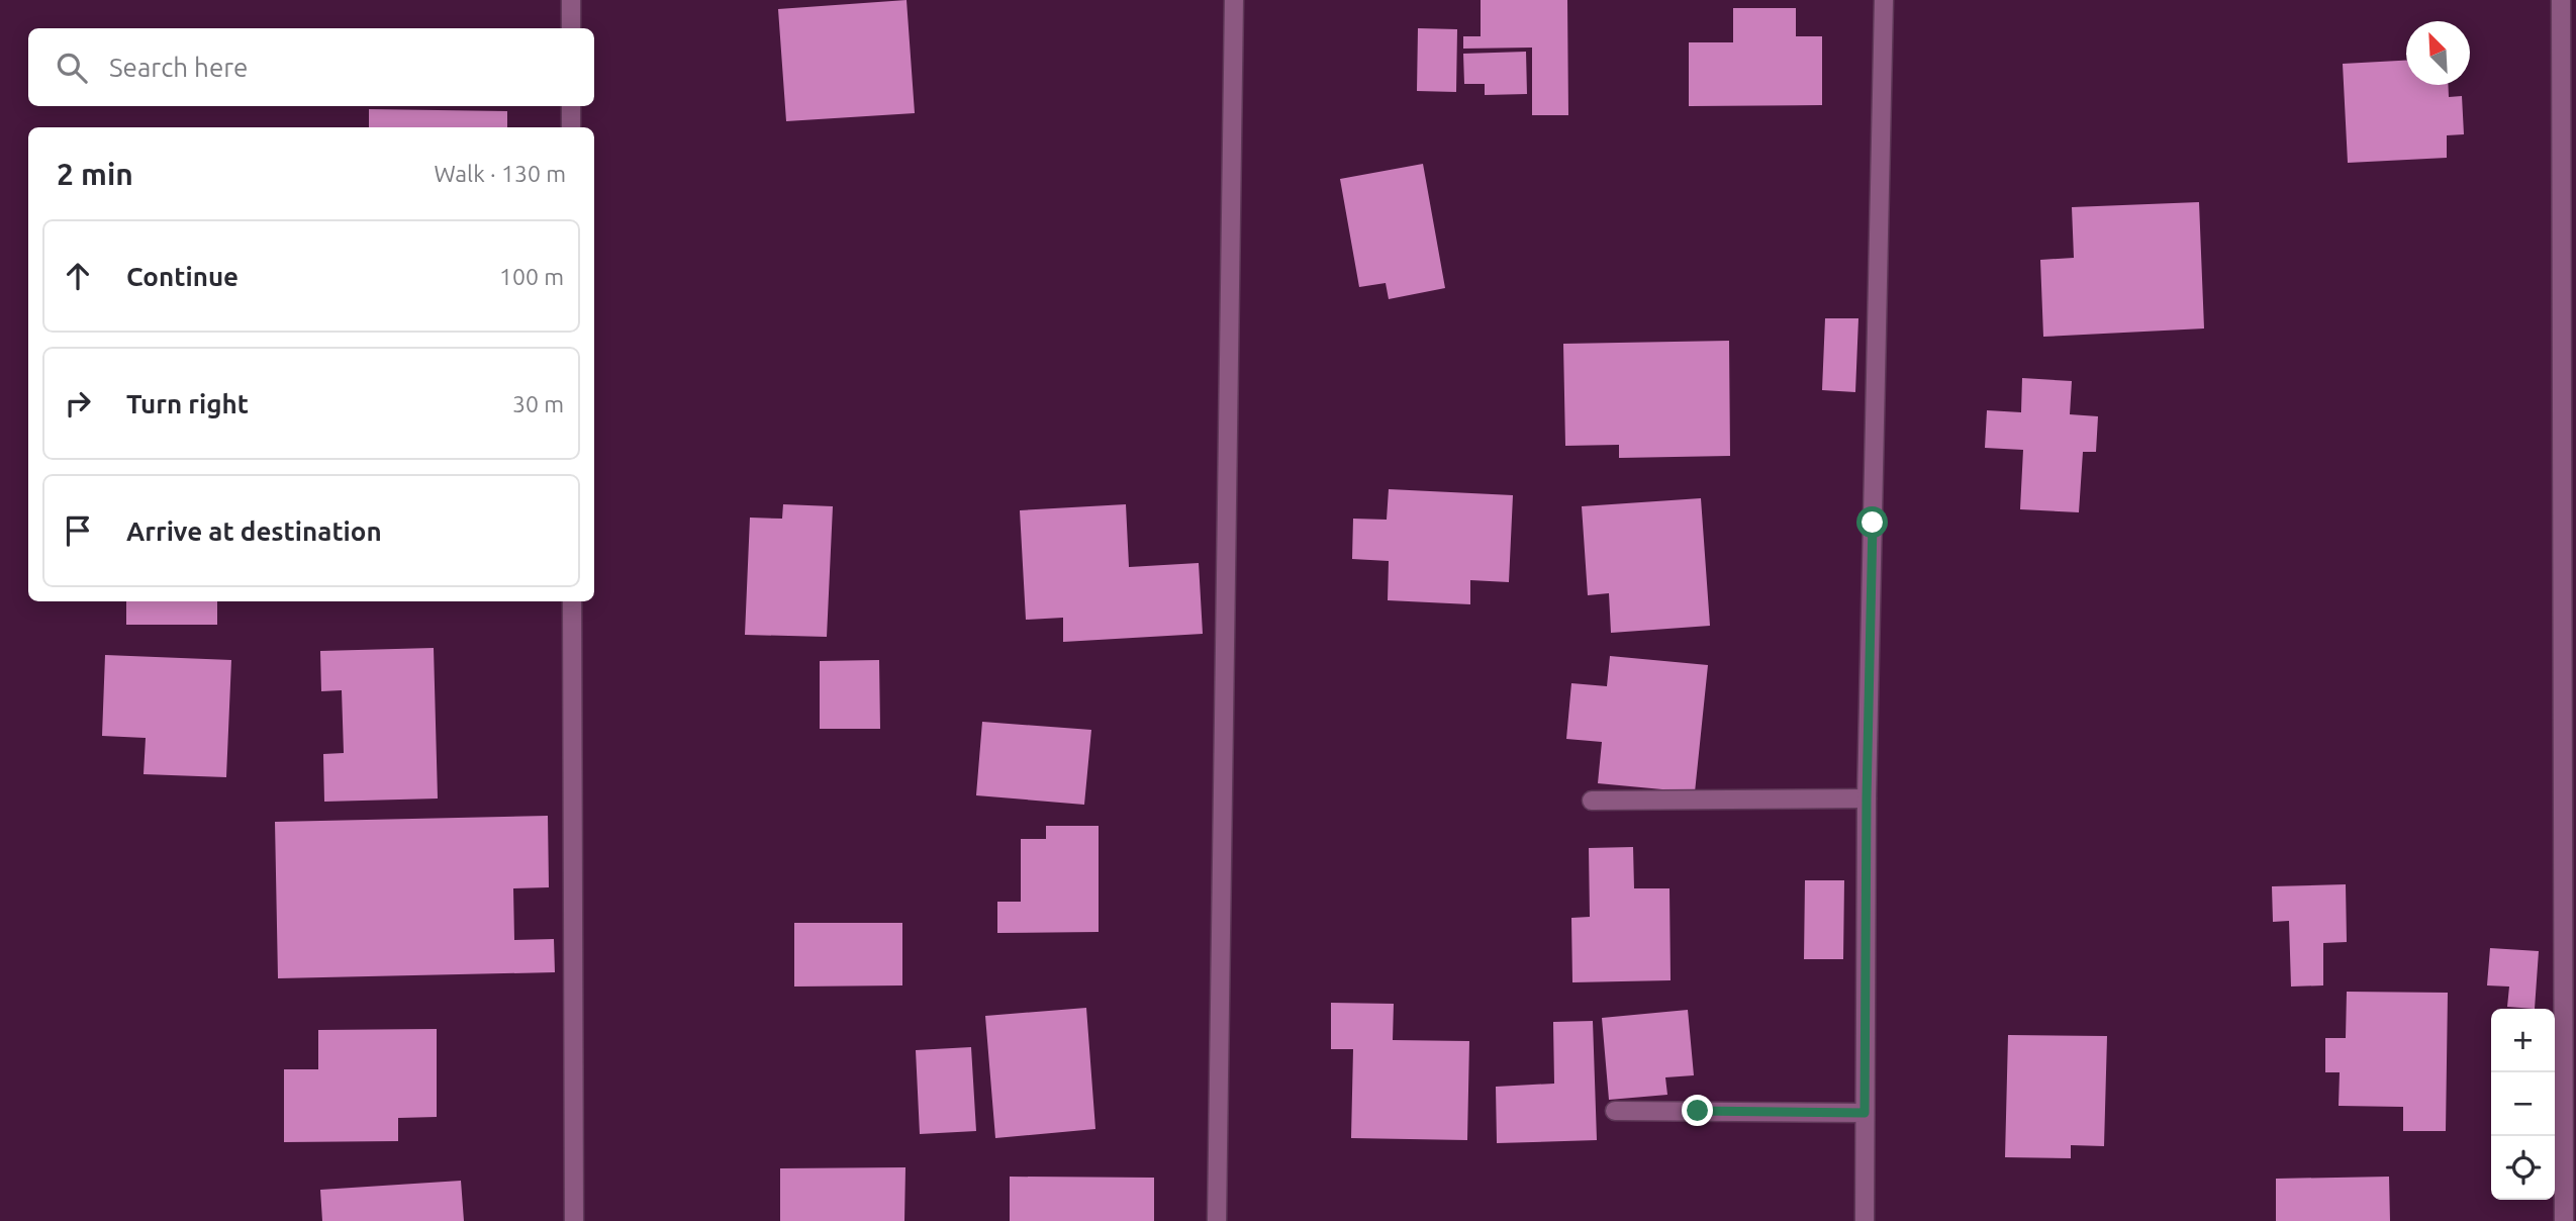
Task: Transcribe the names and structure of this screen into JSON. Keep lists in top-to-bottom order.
{
  "north": "top left",
  "page": {
    "search": "Search here",
    "heading": ["2 min", "Walk · 130 m"],
    "list": [
      ["Continue", "100 m"],
      ["Turn right", "30 m"],
      "Arrive at destination"
    ],
    "map_buttons": ["+", "−"]
  }
}
